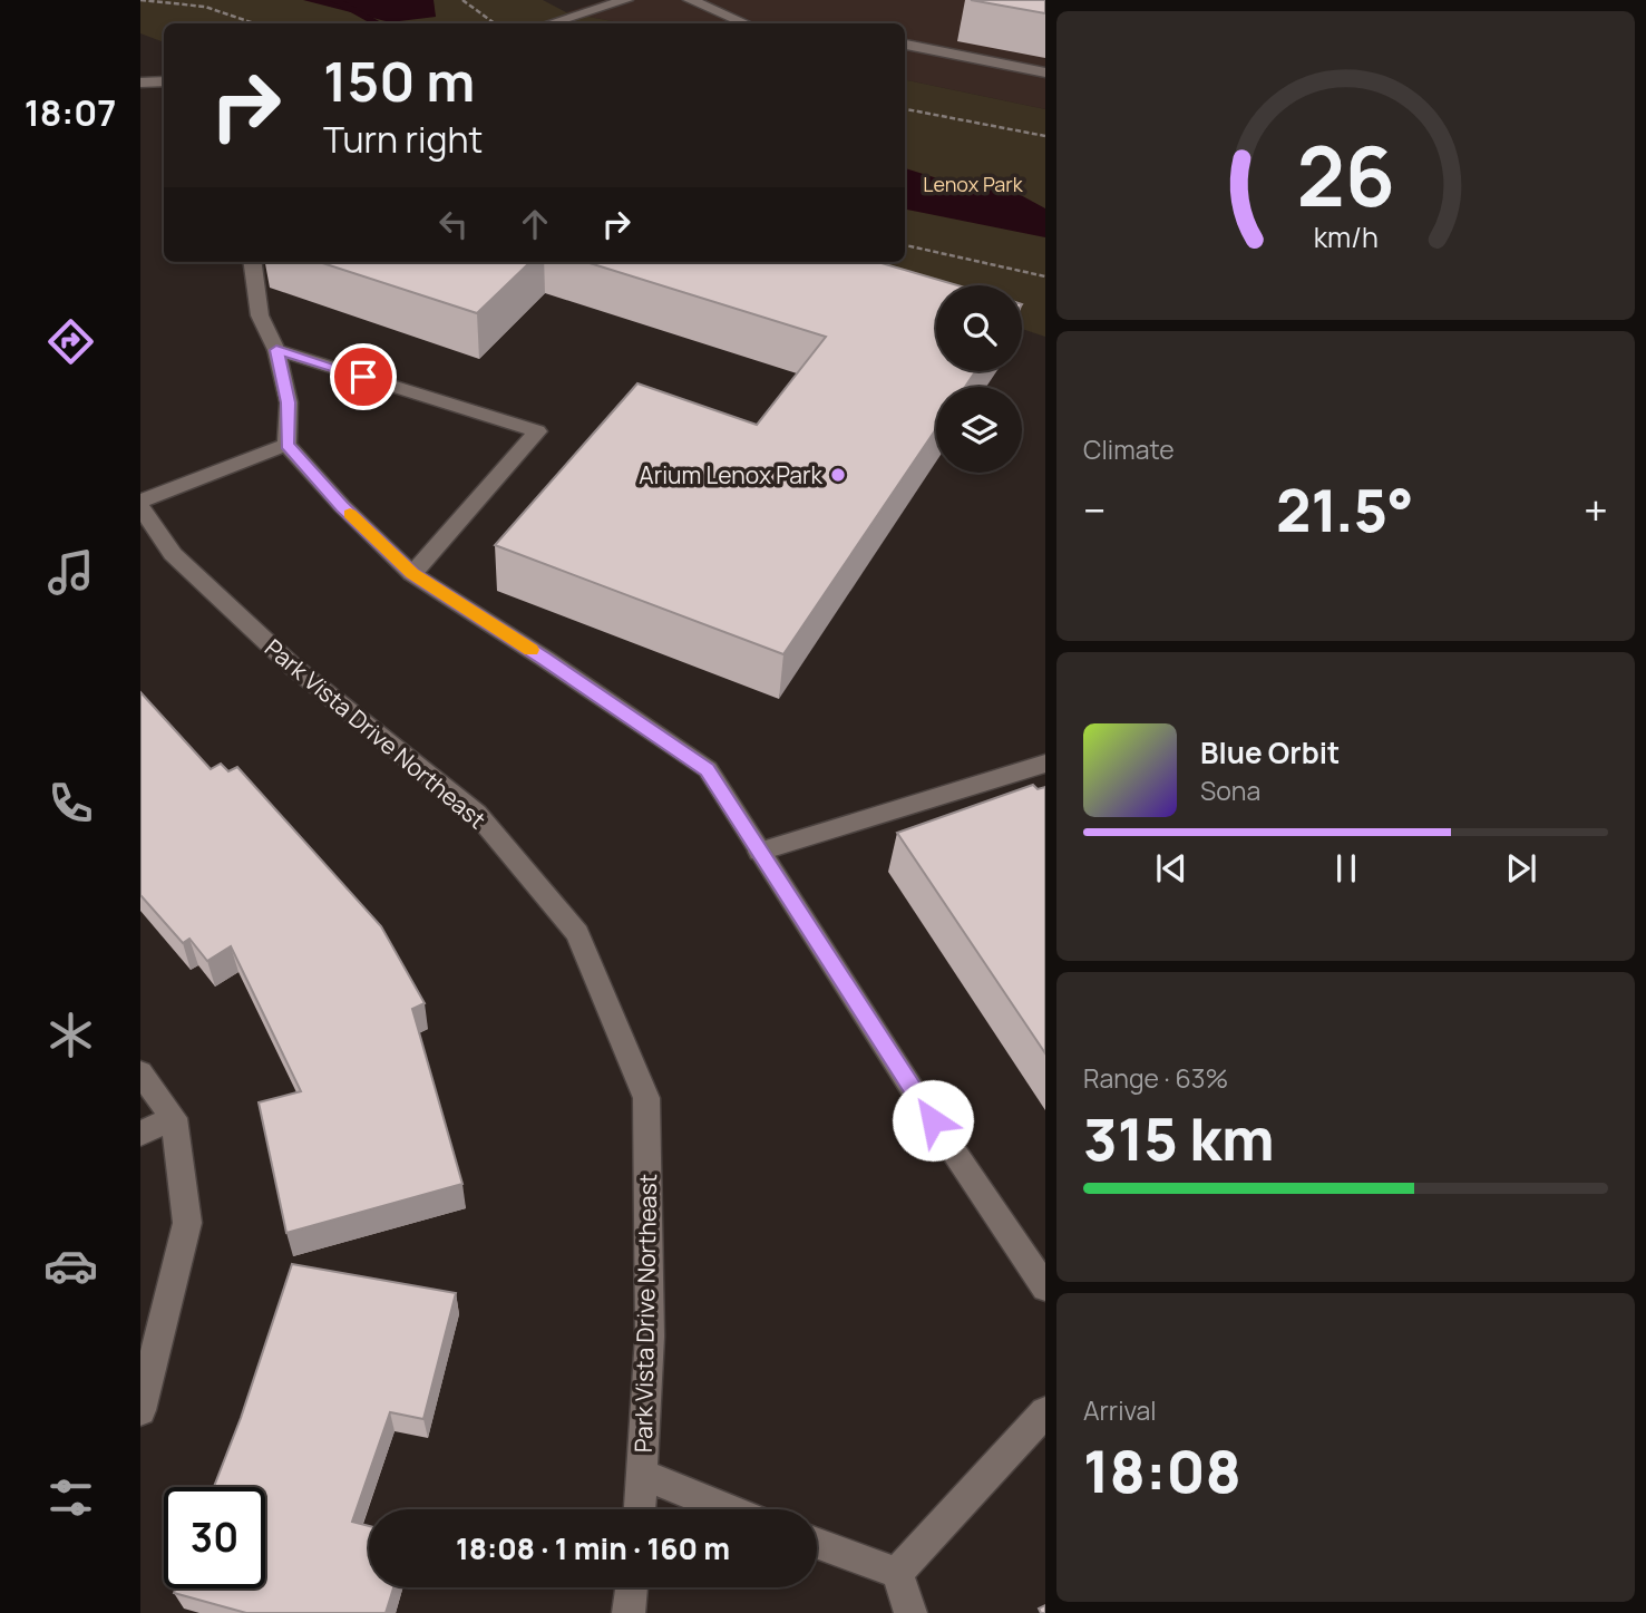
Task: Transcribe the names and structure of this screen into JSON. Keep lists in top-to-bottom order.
{
  "streets": {
    "street": ["Park Vista Drive Northeast"]
  },
  "parks": ["Lenox Park"],
  "places": ["Arium Lenox Park"],
  "page": {
    "tabs": "18:07",
    "turn": ["150 m", "Turn right"],
    "tile": [
      "Climate",
      ["Range · 63%", "315 km"],
      ["Arrival", "18:08"]
    ],
    "heat": ["−", "21.5°", "+"],
    "song": ["Blue Orbit", "Sona"],
    "limit": "30",
    "trip": "18:08 · 1 min · 160 m",
    "gauge": ["26", "km/h"]
  }
}
